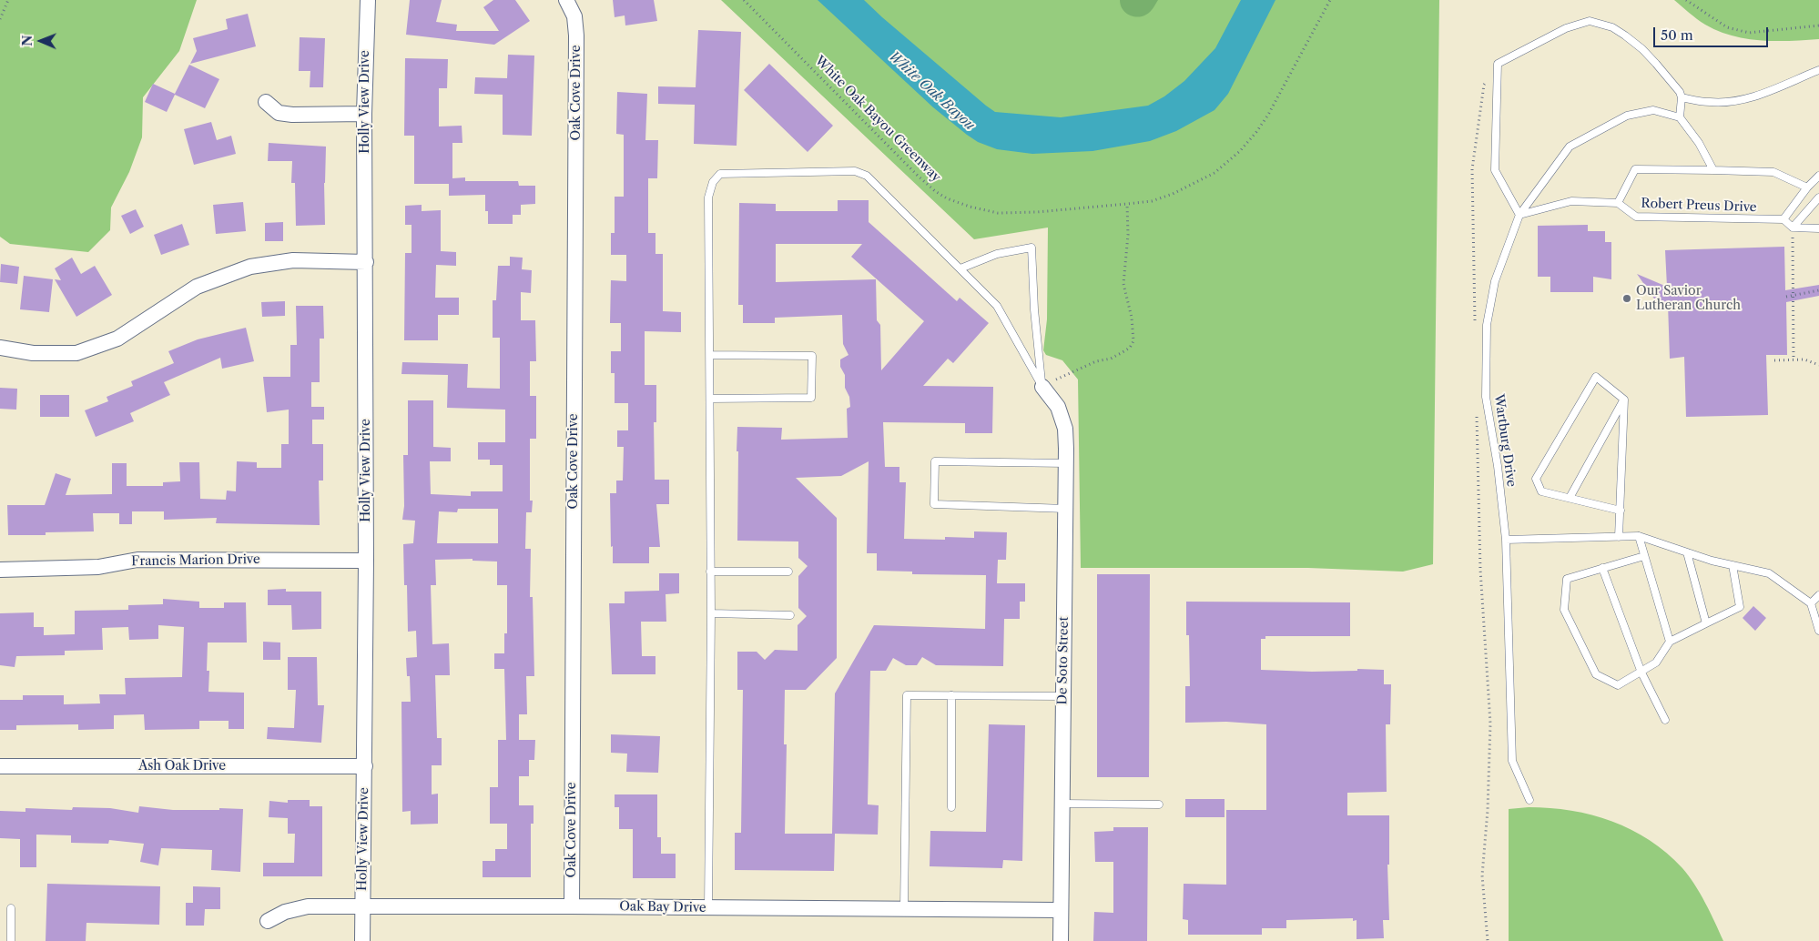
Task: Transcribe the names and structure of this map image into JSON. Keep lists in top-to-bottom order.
{
  "streets": {
    "street": [
      "Oak Cove Drive",
      "Holly View Drive",
      "Francis Marion Drive",
      "De Soto Street",
      "Ash Oak Drive",
      "Oak Bay Drive"
    ],
    "lane": ["Robert Preus Drive", "Wartburg Drive"],
    "path": ["White Oak Bayou Greenway"]
  },
  "crossings": [
    ["Oak Cove Drive", "Oak Bay Drive"],
    ["Holly View Drive", "Francis Marion Drive"],
    ["Holly View Drive", "Ash Oak Drive"],
    ["Holly View Drive", "Oak Bay Drive"],
    ["De Soto Street", "Oak Bay Drive"]
  ],
  "water": ["White Oak Bayou"],
  "places": ["Our Savior Lutheran Church"],
  "scale_bar": "50 m",
  "north": "left"
}
